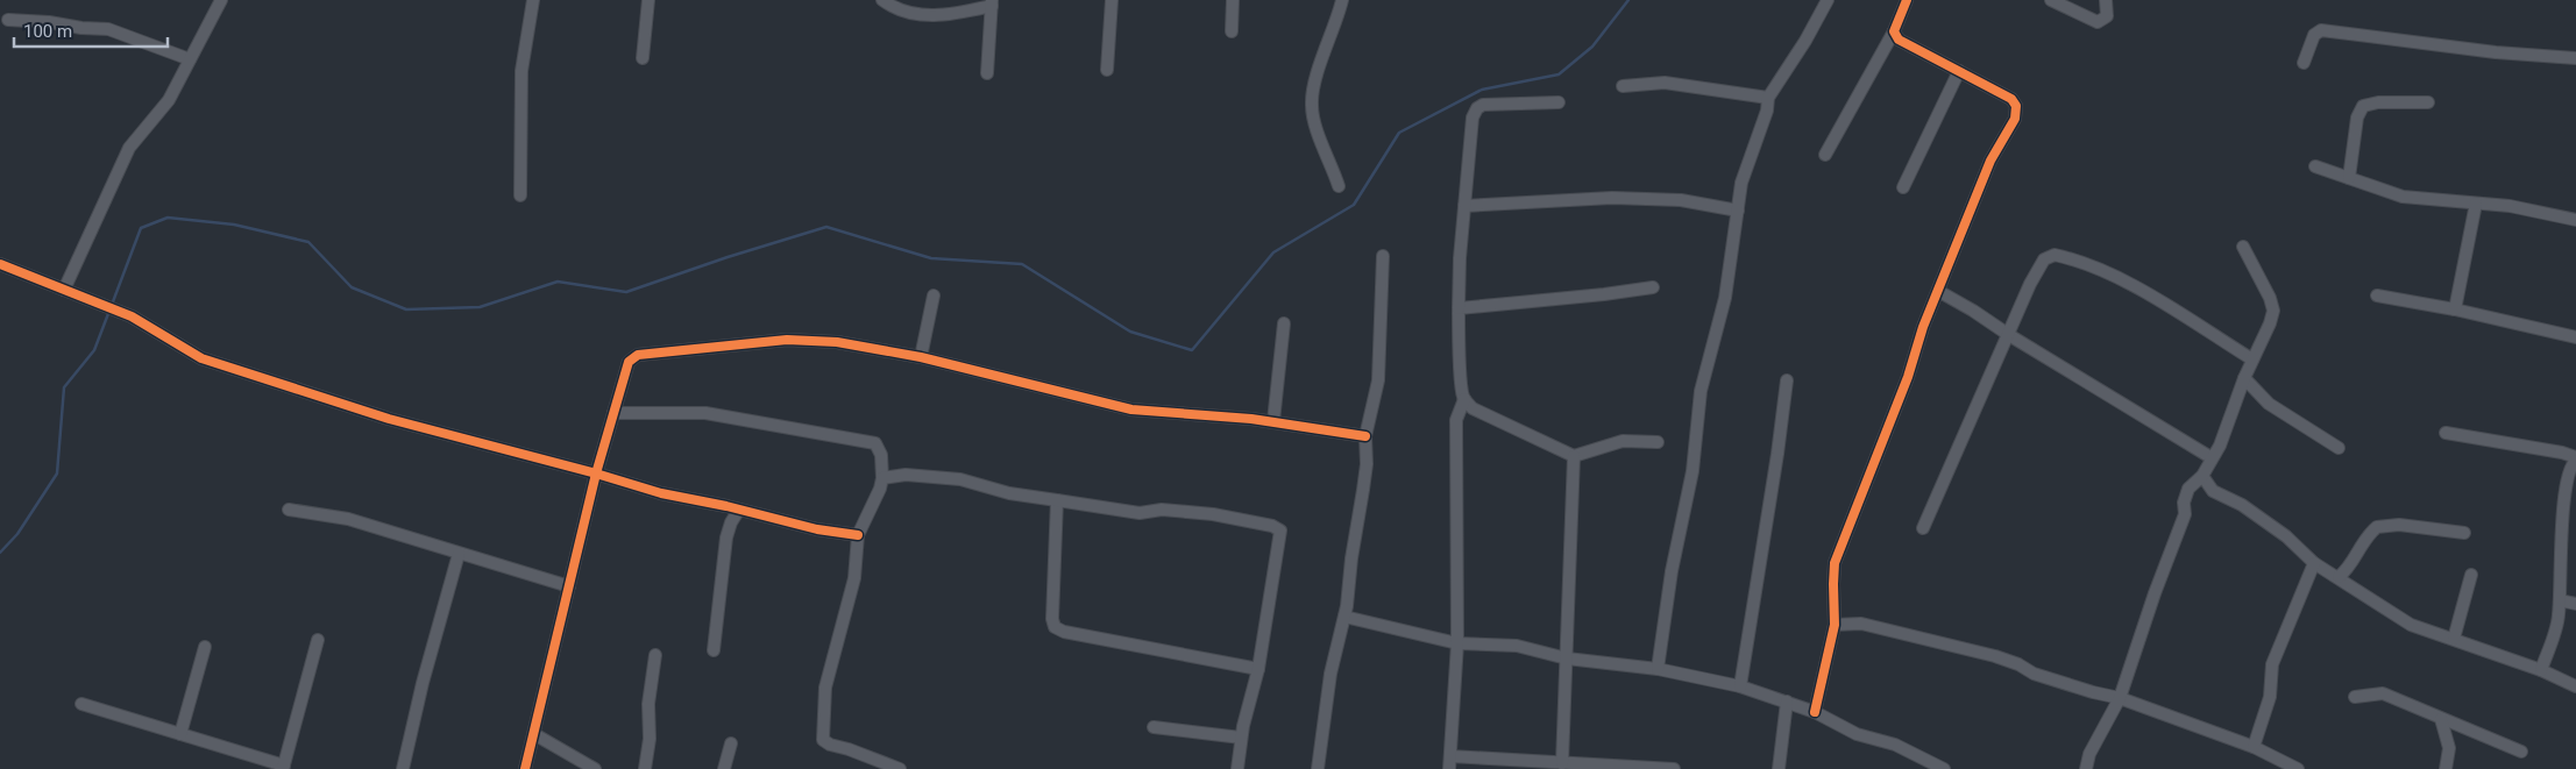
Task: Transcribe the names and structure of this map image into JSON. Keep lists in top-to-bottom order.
{
  "scale_bar": "100 m"
}
